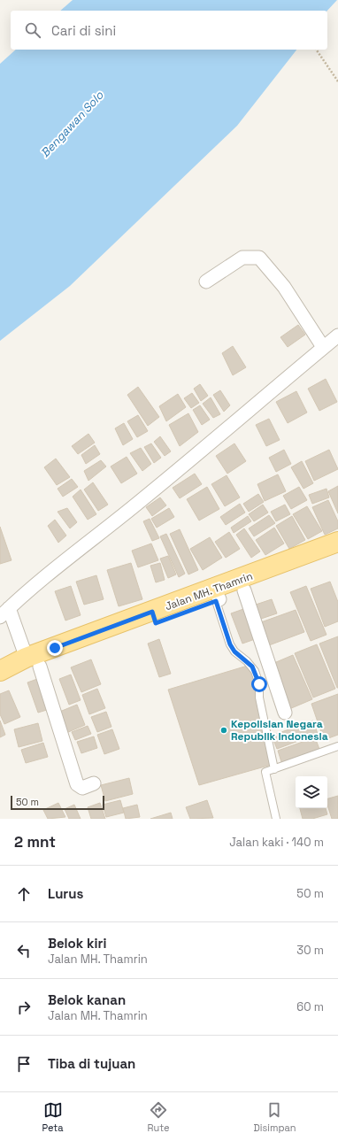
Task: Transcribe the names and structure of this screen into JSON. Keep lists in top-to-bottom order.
{
  "streets": {
    "main road": ["Jalan MH. Thamrin"]
  },
  "water": ["Bengawan Solo"],
  "places": ["Kepolisian Negara Republik Indonesia"],
  "scale_bar": "50 m",
  "page": {
    "search": "Cari di sini",
    "scale": "50 m",
    "heading": ["2 mnt", "Jalan kaki · 140 m"],
    "list": [
      ["Lurus", "50 m"],
      ["Belok kiri", "Jalan MH. Thamrin", "30 m"],
      ["Belok kanan", "Jalan MH. Thamrin", "60 m"],
      "Tiba di tujuan"
    ],
    "nav": ["Peta", "Rute", "Disimpan"]
  }
}
